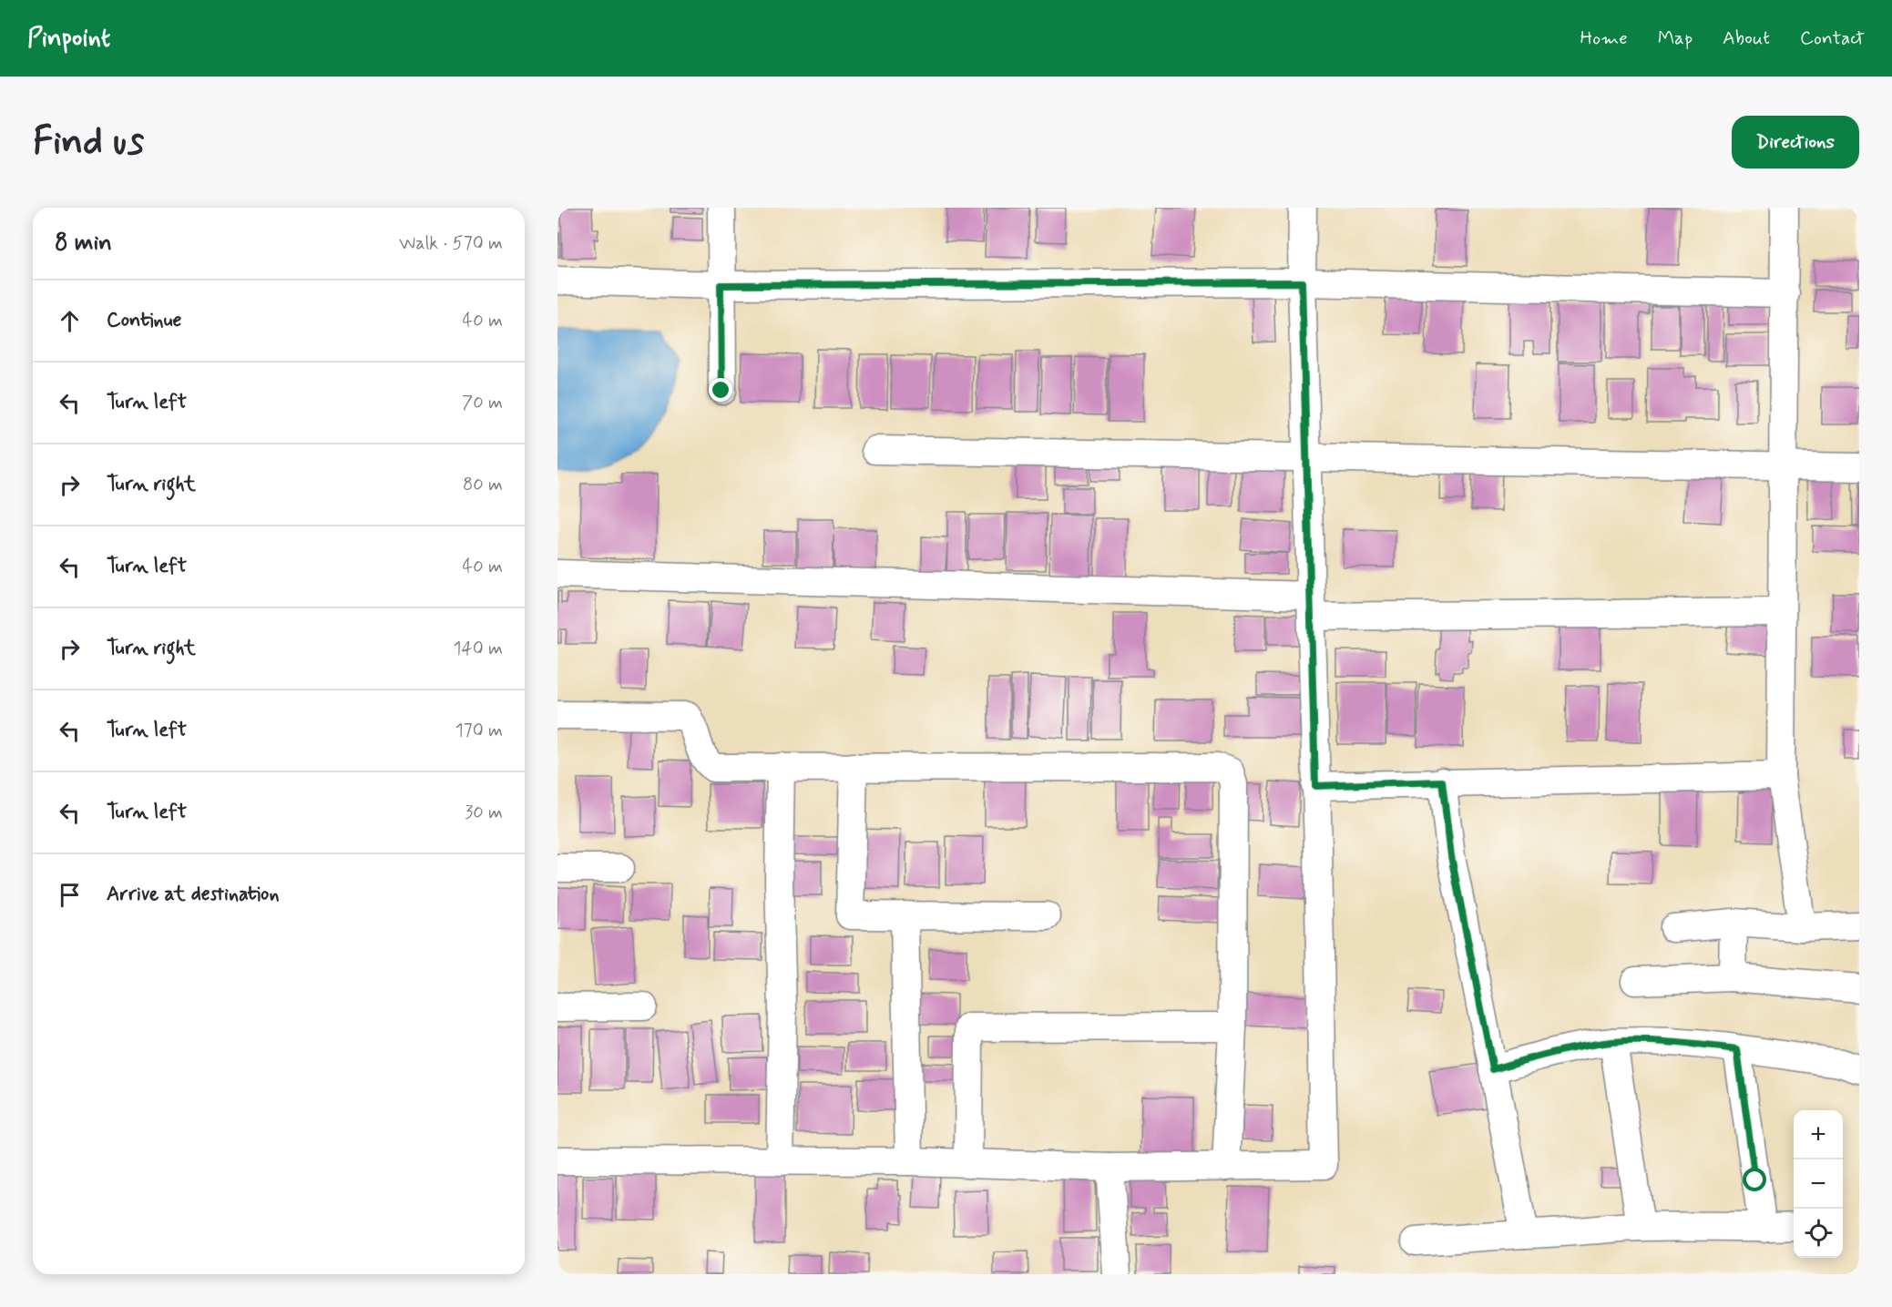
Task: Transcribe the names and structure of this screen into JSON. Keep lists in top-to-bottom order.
{
  "page": {
    "header": "Pinpoint",
    "nav": [
      "Home",
      "Map",
      "About",
      "Contact"
    ],
    "buttons": "Directions",
    "title": "Find us",
    "heading": ["8 min", "Walk · 570 m"],
    "list": [
      ["Continue", "40 m"],
      ["Turn left", "70 m"],
      ["Turn right", "80 m"],
      ["Turn left", "40 m"],
      ["Turn right", "140 m"],
      ["Turn left", "170 m"],
      ["Turn left", "30 m"],
      "Arrive at destination"
    ],
    "map_buttons": ["+", "−"]
  }
}
